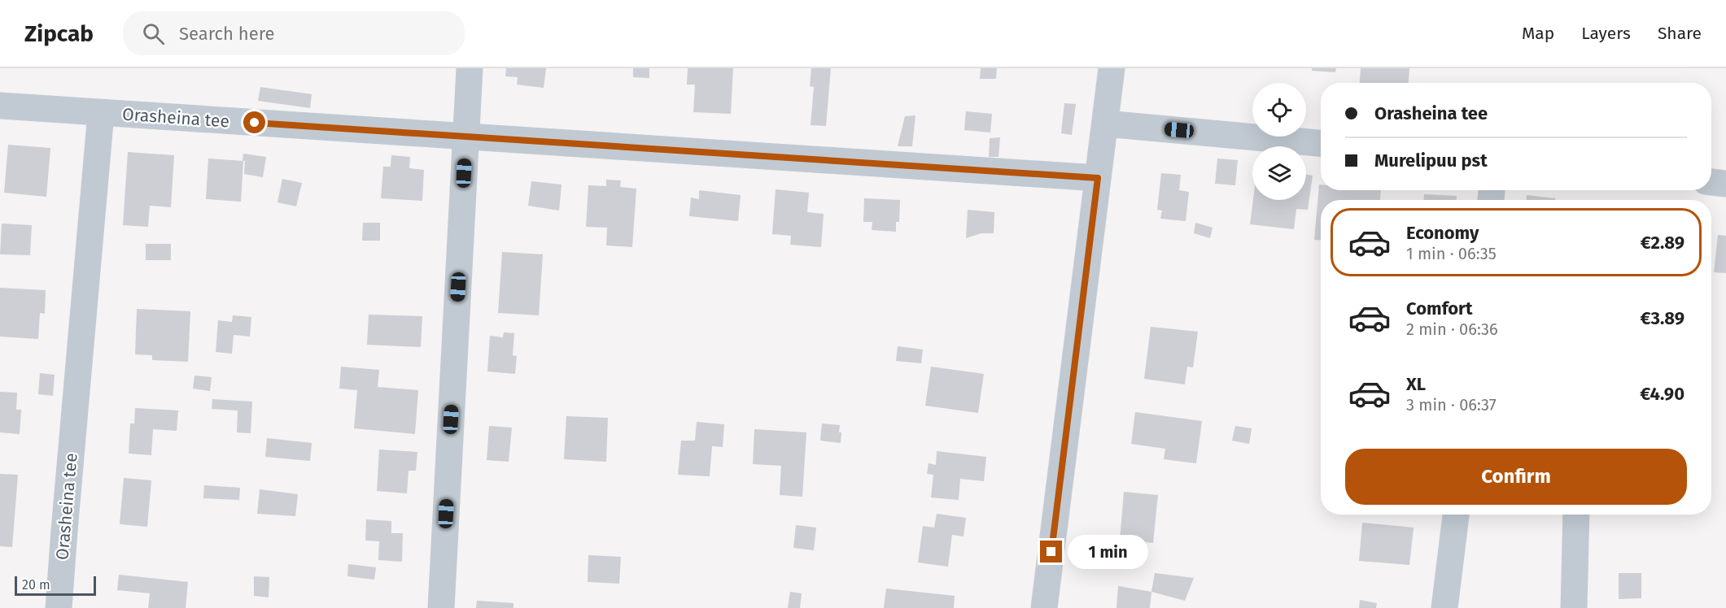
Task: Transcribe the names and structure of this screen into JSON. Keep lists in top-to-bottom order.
{
  "streets": {
    "street": ["Orasheina tee"]
  },
  "scale_bar": "20 m",
  "page": {
    "header": "Zipcab",
    "search": "Search here",
    "nav": ["Map", "Layers", "Share"],
    "banner": ["Orasheina tee", "Murelipuu pst"],
    "list": [
      {
        "name": "Economy",
        "note": "1 min · 06:35",
        "value": "€2.89"
      },
      {
        "name": "Comfort",
        "note": "2 min · 06:36",
        "value": "€3.89"
      },
      {
        "name": "XL",
        "note": "3 min · 06:37",
        "value": "€4.90"
      }
    ],
    "buttons": "Confirm",
    "bubble": "1 min",
    "scale": "20 m"
  }
}
